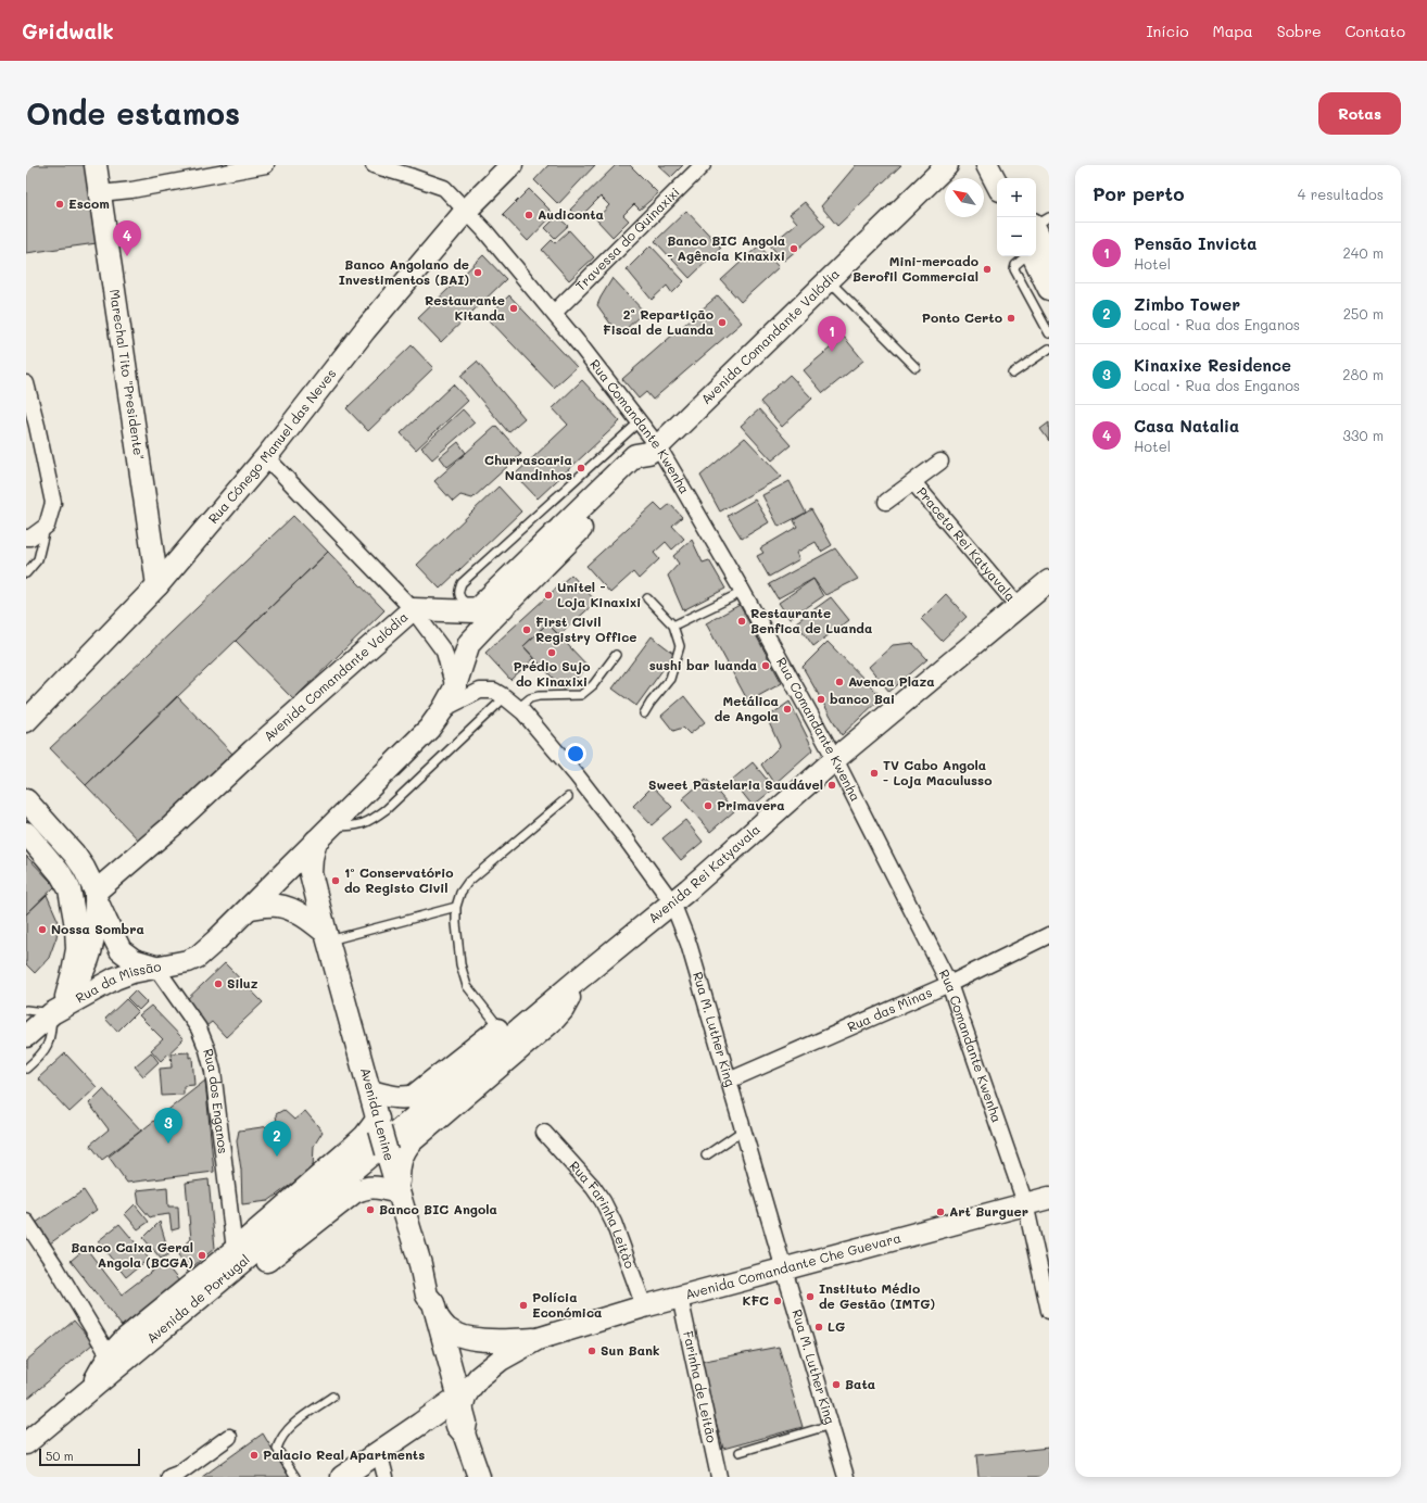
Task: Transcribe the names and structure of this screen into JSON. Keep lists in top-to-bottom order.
{
  "streets": {
    "main road": [
      "Avenida Comandante Valódia",
      "Marechal Tito \"Presidente\"",
      "Rua Cónego Manuel das Neves",
      "Avenida Rei Katyavala",
      "Rua da Missão",
      "Avenida Lenine",
      "Avenida Comandante Che Guevara",
      "Avenida de Portugal"
    ],
    "street": [
      "Travessa do Quinaxixi",
      "Rua Comandante Kwenha",
      "Praceta Rei Katyavala",
      "Rua das Minas",
      "Rua M. Luther King",
      "Rua dos Enganos",
      "Rua Farinha Leitào",
      "Farinha de Leitão"
    ]
  },
  "crossings": [
    ["Travessa do Quinaxixi", "Rua Comandante Kwenha"],
    ["Avenida Comandante Valódia", "Rua Comandante Kwenha"],
    ["Avenida Comandante Valódia", "Rua da Missão"],
    ["Avenida Comandante Valódia", "Rua M. Luther King"],
    ["Avenida Comandante Valódia", "Avenida Lenine"],
    ["Marechal Tito \"Presidente\"", "Rua Cónego Manuel das Neves"],
    ["Rua Comandante Kwenha", "Rua Cónego Manuel das Neves"],
    ["Rua Comandante Kwenha", "Avenida Rei Katyavala"],
    ["Rua Comandante Kwenha", "Rua das Minas"],
    ["Rua Comandante Kwenha", "Avenida Comandante Che Guevara"],
    ["Praceta Rei Katyavala", "Avenida Rei Katyavala"],
    ["Avenida Rei Katyavala", "Rua M. Luther King"],
    ["Avenida Rei Katyavala", "Rua dos Enganos"],
    ["Avenida Rei Katyavala", "Avenida Lenine"],
    ["Avenida Rei Katyavala", "Avenida de Portugal"],
    ["Rua da Missão", "Rua dos Enganos"],
    ["Rua das Minas", "Rua M. Luther King"],
    ["Rua M. Luther King", "Avenida Comandante Che Guevara"],
    ["Avenida Lenine", "Avenida Comandante Che Guevara"],
    ["Avenida Lenine", "Avenida de Portugal"],
    ["Rua Farinha Leitào", "Avenida Comandante Che Guevara"],
    ["Avenida Comandante Che Guevara", "Farinha de Leitão"]
  ],
  "places": [
    "Escom",
    "Audiconta",
    "Banco BIC Angola - Agência Kinaxixi",
    "Mini-mercado Berofil Commercial",
    "Banco Angolano de Investimentos (BAI)",
    "Restaurante Kitanda",
    "Ponto Certo",
    "2ª Repartição Fiscal de Luanda",
    "Churrascaria Nandinhos",
    "Unitel - Loja Kinaxixi",
    "Restaurante Benfica de Luanda",
    "First Civil Registry Office",
    "Prédio Sujo do Kinaxixi",
    "sushi bar luanda",
    "Avenca Plaza",
    "banco Bai",
    "Metálica de Angola",
    "TV Cabo Angola - Loja Maculusso",
    "Sweet Pastelaria Saudável",
    "Primavera",
    "1º Conservatório do Registo Civil",
    "Nossa Sombra",
    "Siluz",
    "Banco BIC Angola",
    "Art Burguer",
    "Banco Caixa Geral Angola (BCGA)",
    "Instituto Médio de Gestão (IMTG)",
    "KFC",
    "Polícia Económica",
    "LG",
    "Sun Bank",
    "Bata",
    "Palacio Real Apartments"
  ],
  "scale_bar": "50 m",
  "north": "top left",
  "page": {
    "header": "Gridwalk",
    "nav": [
      "Início",
      "Mapa",
      "Sobre",
      "Contato"
    ],
    "buttons": "Rotas",
    "title": "Onde estamos",
    "heading": ["Por perto", "4 resultados"],
    "map_buttons": ["+", "−"],
    "pins": [
      "4",
      "1",
      "3",
      "2"
    ],
    "list": [
      {
        "mark": "1",
        "name": "Pensão Invicta",
        "note": "Hotel",
        "value": "240 m"
      },
      {
        "mark": "2",
        "name": "Zimbo Tower",
        "note": "Local · Rua dos Enganos",
        "value": "250 m"
      },
      {
        "mark": "3",
        "name": "Kinaxixe Residence",
        "note": "Local · Rua dos Enganos",
        "value": "280 m"
      },
      {
        "mark": "4",
        "name": "Casa Natalia",
        "note": "Hotel",
        "value": "330 m"
      }
    ],
    "scale": "50 m"
  }
}
